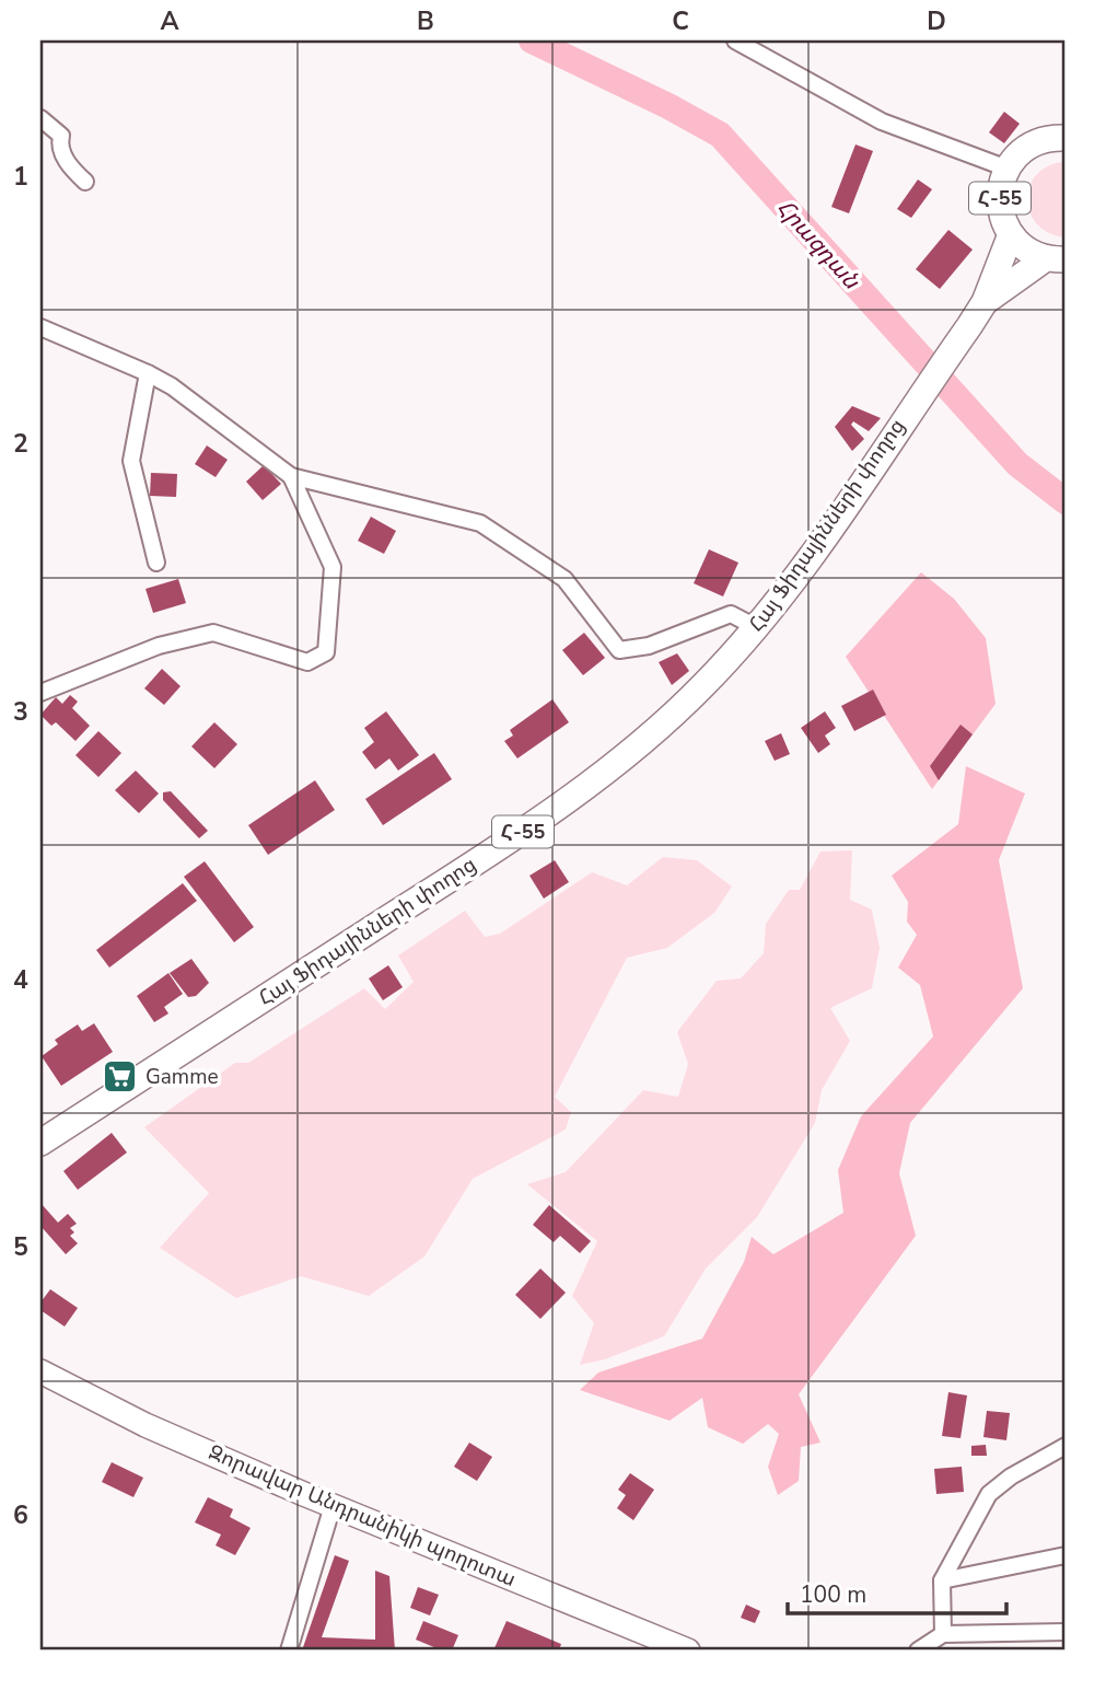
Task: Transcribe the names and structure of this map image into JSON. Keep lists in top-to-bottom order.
{
  "streets": {
    "main road": ["Հ-55", "Հայ Ֆիդայինների փողոց", "Զորավար Անդրանիկի պողոտա"]
  },
  "crossings": [
    ["Հ-55", "Հայ Ֆիդայինների փողոց"]
  ],
  "water": ["Հրազդան"],
  "places": {
    "supermarket": ["Gamme"]
  },
  "scale_bar": "100 m",
  "grid": {
    "columns": [
      "A",
      "B",
      "C",
      "D"
    ],
    "rows": [
      "1",
      "2",
      "3",
      "4",
      "5",
      "6"
    ]
  }
}
